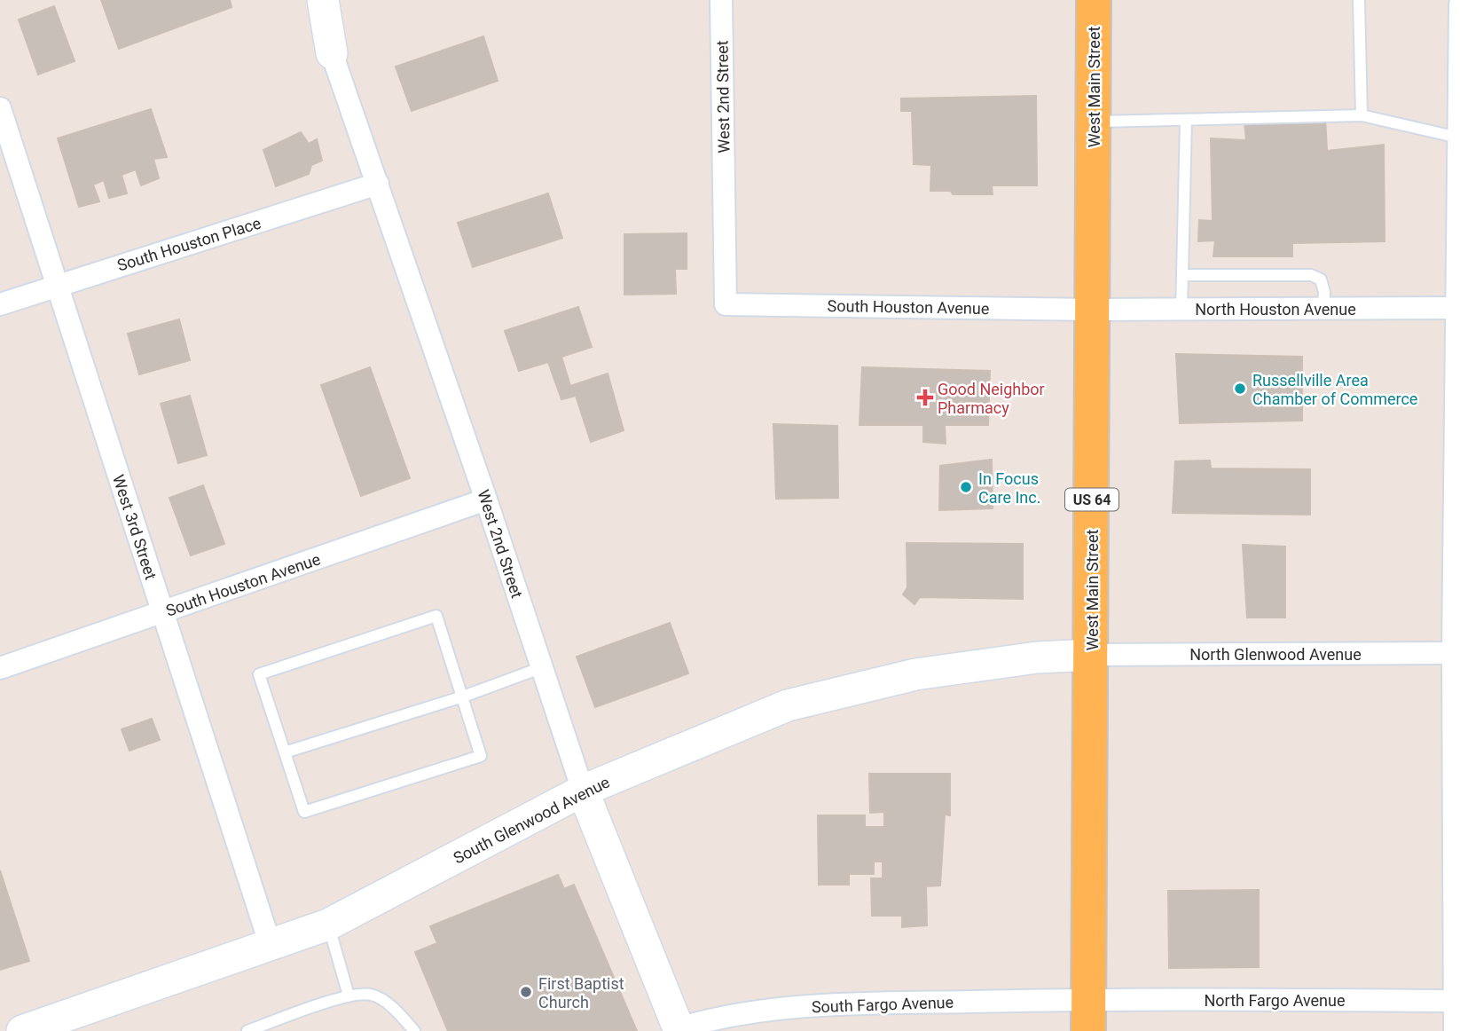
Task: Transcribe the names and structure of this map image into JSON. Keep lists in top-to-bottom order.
{
  "streets": {
    "main road": ["West Main Street", "US 64"],
    "street": [
      "West 2nd Street",
      "South Houston Place",
      "South Houston Avenue",
      "North Houston Avenue",
      "West 3rd Street",
      "North Glenwood Avenue",
      "South Glenwood Avenue",
      "North Fargo Avenue",
      "South Fargo Avenue"
    ]
  },
  "crossings": [
    ["West Main Street", "South Houston Avenue"],
    ["West Main Street", "North Houston Avenue"],
    ["West Main Street", "North Glenwood Avenue"],
    ["West Main Street", "South Glenwood Avenue"],
    ["West Main Street", "North Fargo Avenue"],
    ["West Main Street", "South Fargo Avenue"],
    ["West 2nd Street", "South Houston Place"],
    ["West 2nd Street", "South Houston Avenue"],
    ["West 2nd Street", "South Glenwood Avenue"],
    ["West 2nd Street", "South Fargo Avenue"],
    ["South Houston Place", "West 3rd Street"],
    ["South Houston Avenue", "North Houston Avenue"],
    ["South Houston Avenue", "West 3rd Street"],
    ["West 3rd Street", "South Glenwood Avenue"],
    ["North Glenwood Avenue", "South Glenwood Avenue"],
    ["North Fargo Avenue", "South Fargo Avenue"]
  ],
  "places": {
    "other": ["Russellville Area Chamber of Commerce", "In Focus Care Inc.", "First Baptist Church"],
    "health": ["Good Neighbor Pharmacy"]
  }
}
